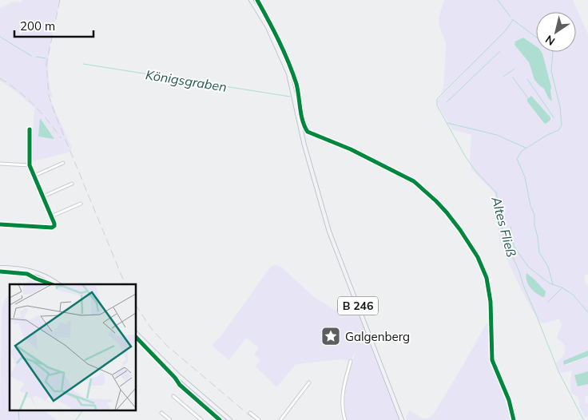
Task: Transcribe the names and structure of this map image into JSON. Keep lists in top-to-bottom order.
{
  "streets": {
    "main road": ["B 246"]
  },
  "water": ["Königsgraben", "Altes Fließ"],
  "places": {
    "place": ["Galgenberg"]
  },
  "scale_bar": "200 m",
  "north": "bottom left"
}
